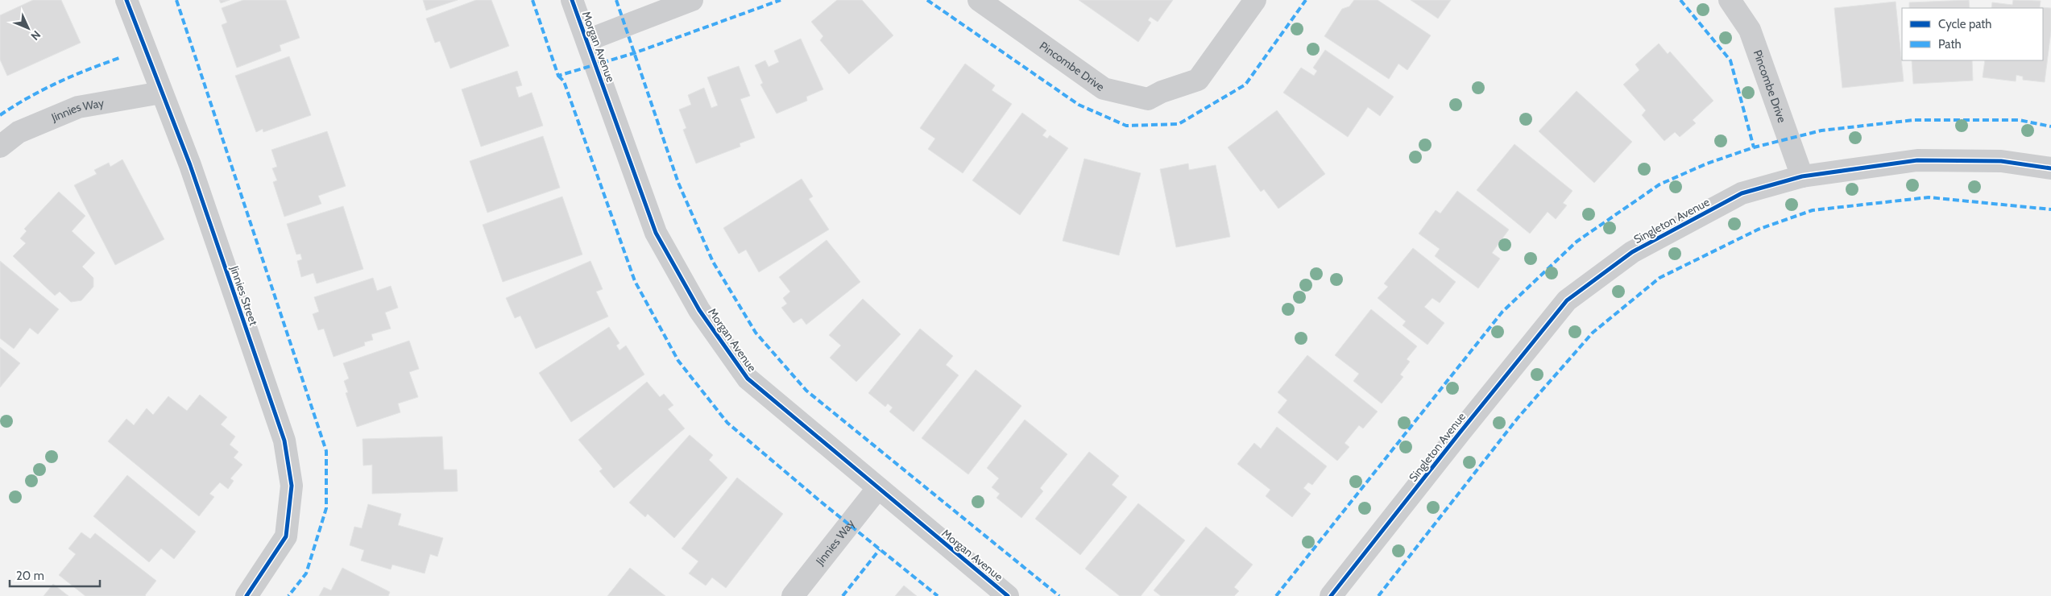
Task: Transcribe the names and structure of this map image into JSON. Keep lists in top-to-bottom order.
{
  "streets": {
    "street": [
      "Morgan Avenue",
      "Pincombe Drive",
      "Jinnies Way",
      "Singleton Avenue",
      "Jinnies Street"
    ]
  },
  "crossings": [
    ["Morgan Avenue", "Jinnies Way"],
    ["Pincombe Drive", "Singleton Avenue"],
    ["Jinnies Way", "Jinnies Street"]
  ],
  "legend": ["Cycle path", "Path"],
  "scale_bar": "20 m",
  "north": "bottom right"
}
